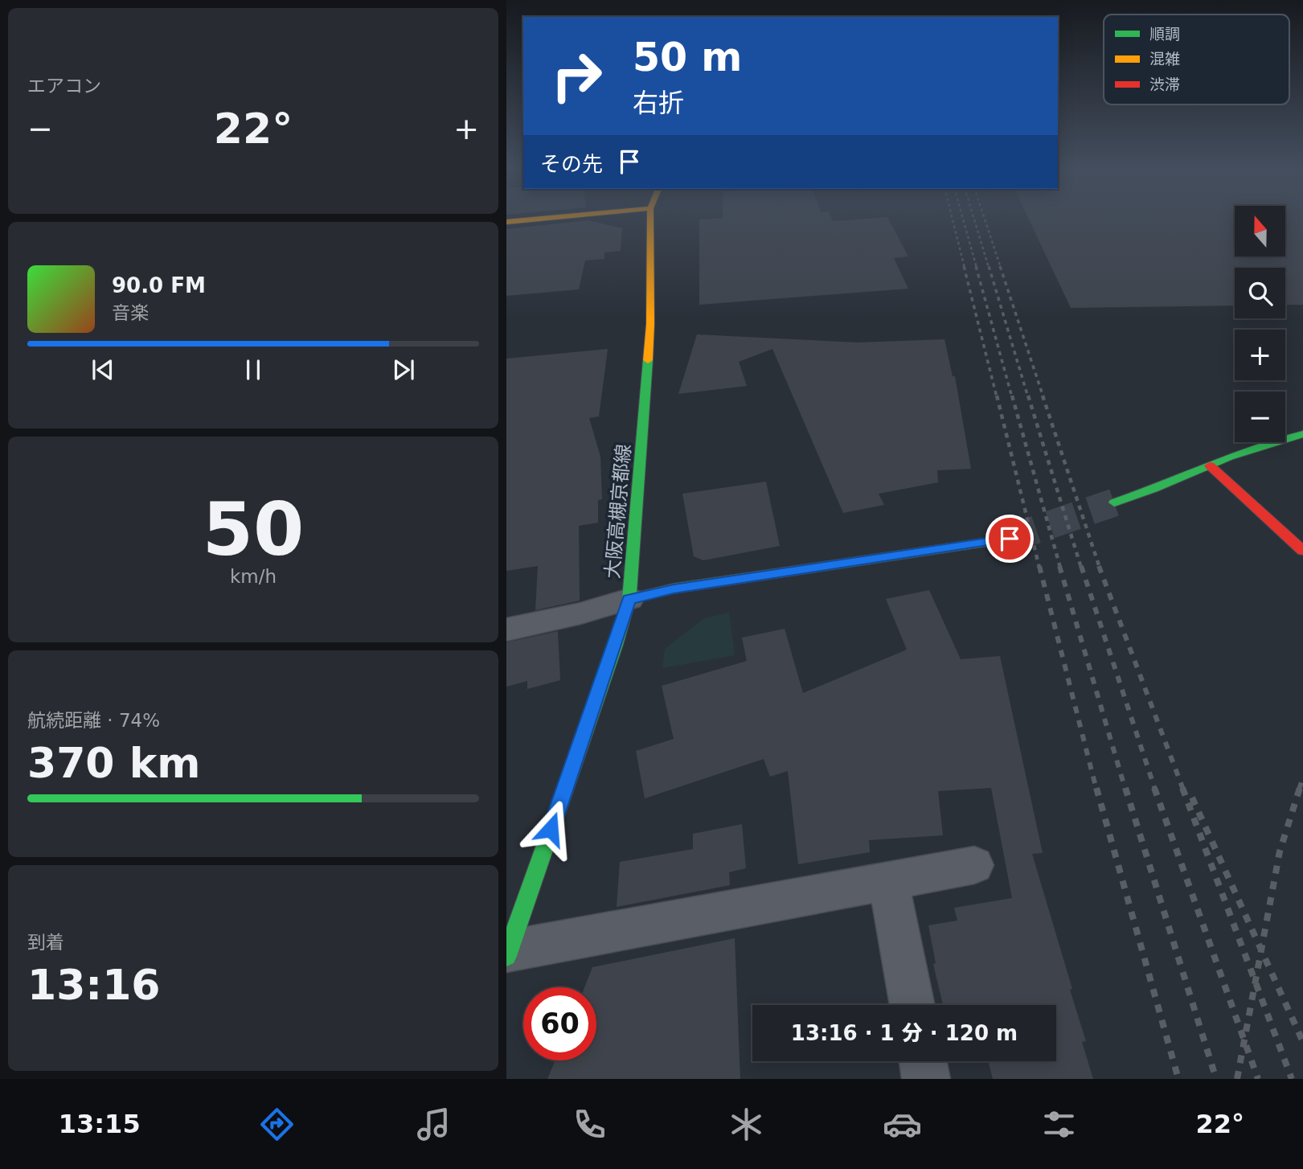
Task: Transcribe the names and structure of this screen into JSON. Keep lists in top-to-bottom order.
{
  "streets": {
    "main road": ["大阪高槻京都線"]
  },
  "legend": ["順調", "混雑", "渋滞"],
  "north": "top",
  "page": {
    "tile": [
      "エアコン",
      ["50", "km/h"],
      ["航続距離 · 74%", "370 km"],
      ["到着", "13:16"]
    ],
    "turn": ["50 m", "右折"],
    "heat": ["−", "22°", "+"],
    "then": "その先",
    "map_buttons": ["+", "−"],
    "song": ["90.0 FM", "音楽"],
    "limit": "60",
    "trip": "13:16 · 1 分 · 120 m",
    "tabs": ["13:15", "22°"]
  }
}
